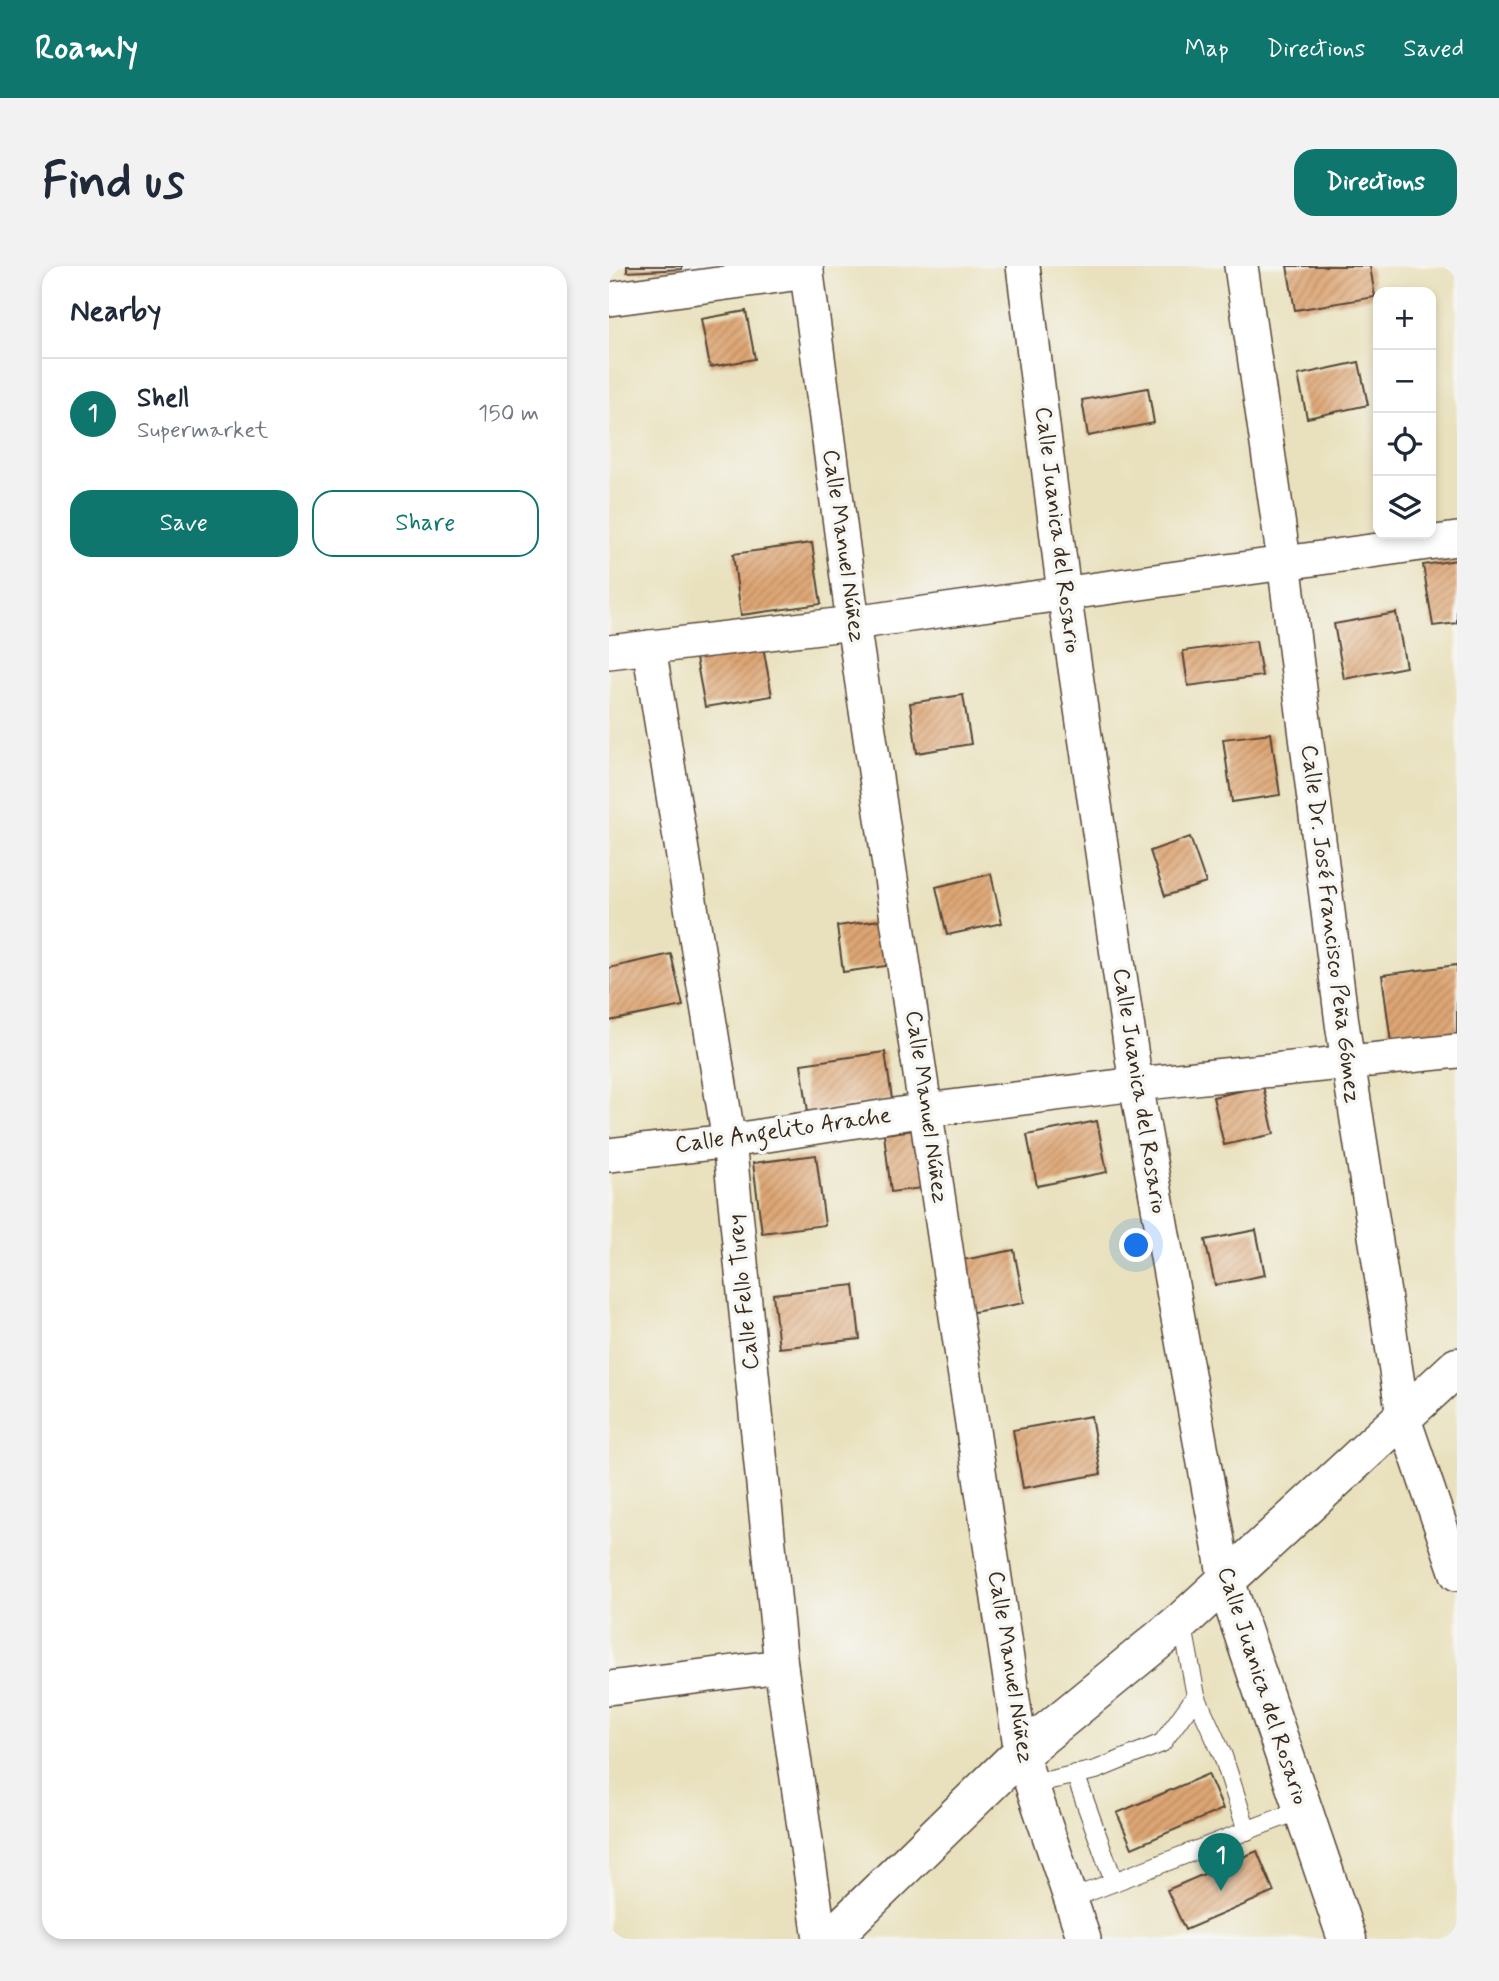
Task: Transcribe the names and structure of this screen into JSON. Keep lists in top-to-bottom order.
{
  "streets": {
    "street": [
      "Calle Juanica del Rosario",
      "Calle Manuel Núñez",
      "Calle Dr. José Francisco Peña Gómez",
      "Calle Angelito Arache",
      "Calle Fello Turey"
    ]
  },
  "crossings": [
    ["Calle Juanica del Rosario", "Calle Angelito Arache"],
    ["Calle Manuel Núñez", "Calle Angelito Arache"],
    ["Calle Dr. José Francisco Peña Gómez", "Calle Angelito Arache"],
    ["Calle Angelito Arache", "Calle Fello Turey"]
  ],
  "page": {
    "header": "Roamly",
    "nav": ["Map", "Directions", "Saved"],
    "buttons": [
      "Directions",
      ["Save", "Share"]
    ],
    "title": "Find us",
    "heading": "Nearby",
    "map_buttons": ["+", "−"],
    "list": [
      {
        "mark": "1",
        "name": "Shell",
        "note": "Supermarket",
        "value": "150 m"
      }
    ],
    "pins": "1"
  }
}
